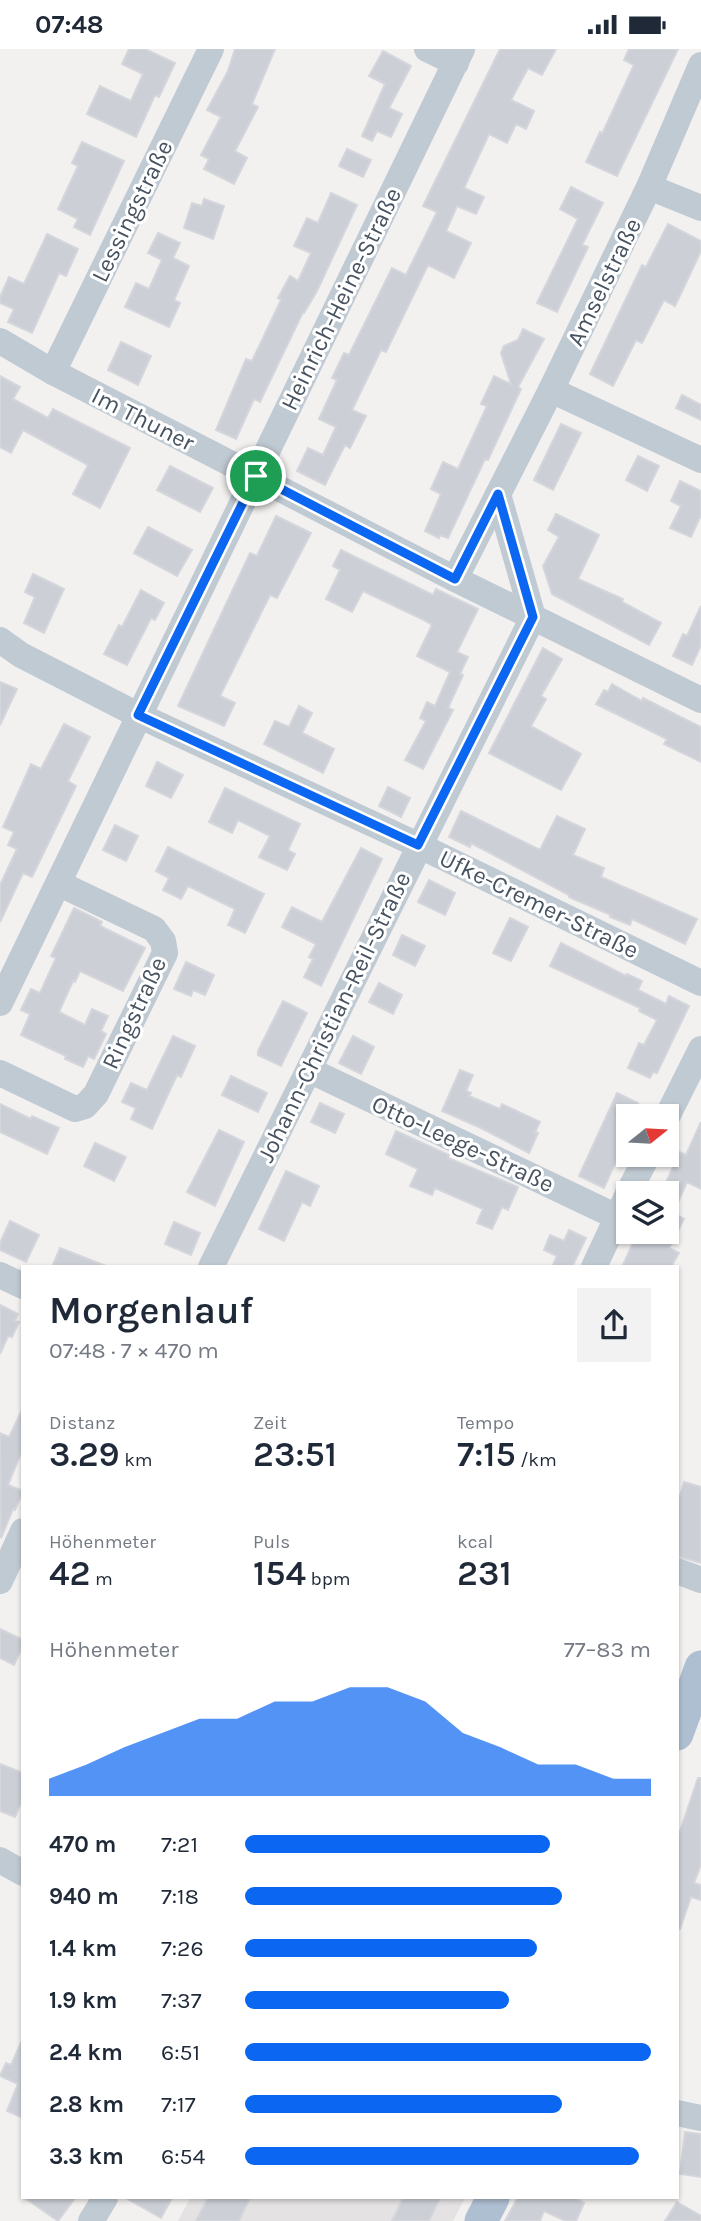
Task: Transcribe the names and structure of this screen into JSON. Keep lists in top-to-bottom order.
{
  "streets": {
    "street": [
      "Lessingstraße",
      "Amselstraße",
      "Heinrich-Heine-Straße",
      "Im Thuner",
      "Ufke-Cremer-Straße",
      "Ringstraße",
      "Johann-Christian-Reil-Straße",
      "Otto-Leege-Straße"
    ]
  },
  "crossings": [
    ["Lessingstraße", "Im Thuner"],
    ["Amselstraße", "Im Thuner"],
    ["Heinrich-Heine-Straße", "Im Thuner"],
    ["Heinrich-Heine-Straße", "Ufke-Cremer-Straße"],
    ["Heinrich-Heine-Straße", "Ringstraße"],
    ["Im Thuner", "Johann-Christian-Reil-Straße"],
    ["Ufke-Cremer-Straße", "Johann-Christian-Reil-Straße"],
    ["Johann-Christian-Reil-Straße", "Otto-Leege-Straße"]
  ],
  "north": "right",
  "page": {
    "status": "07:48",
    "heading": ["Morgenlauf", "07:48 · 7 × 470 m"],
    "stats": [
      ["Distanz", "3.29 km"],
      ["Zeit", "23:51"],
      ["Tempo", "7:15 /km"],
      ["Höhenmeter", "42 m"],
      ["Puls", "154 bpm"],
      ["kcal", "231"]
    ],
    "chart": ["Höhenmeter", "77–83 m"],
    "list": [
      {
        "name": "470 m",
        "note": "7:21"
      },
      {
        "name": "940 m",
        "note": "7:18"
      },
      {
        "name": "1.4 km",
        "note": "7:26"
      },
      {
        "name": "1.9 km",
        "note": "7:37"
      },
      {
        "name": "2.4 km",
        "note": "6:51"
      },
      {
        "name": "2.8 km",
        "note": "7:17"
      },
      {
        "name": "3.3 km",
        "note": "6:54"
      }
    ]
  }
}
